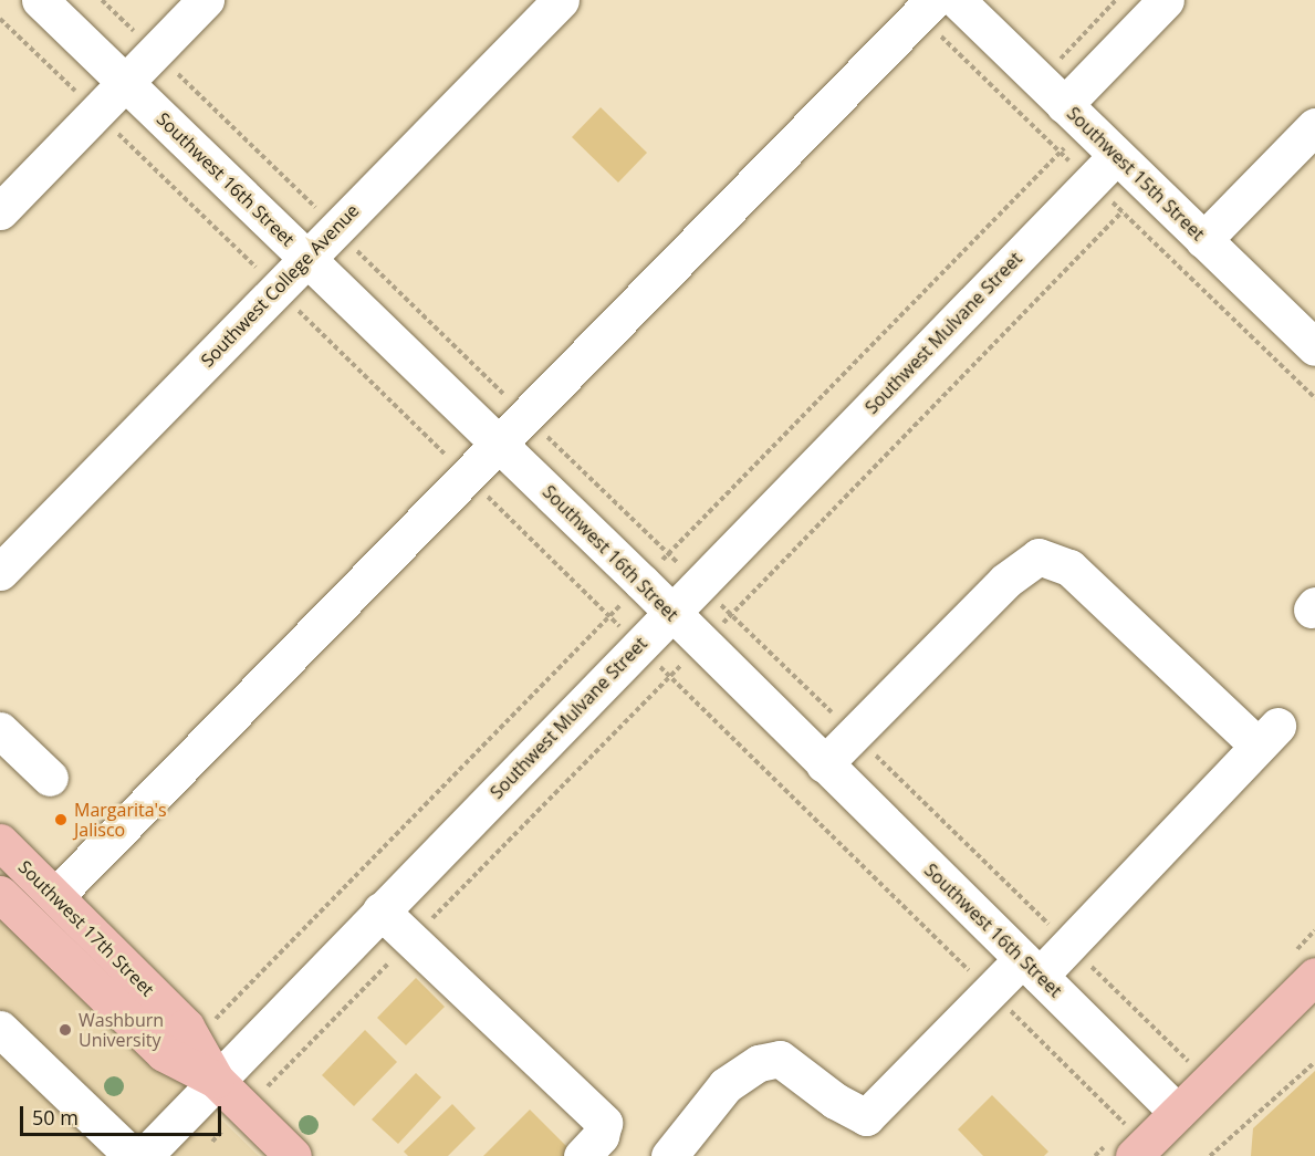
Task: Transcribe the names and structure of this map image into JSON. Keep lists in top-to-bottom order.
{
  "streets": {
    "main road": ["Southwest 17th Street"],
    "street": [
      "Southwest 15th Street",
      "Southwest 16th Street",
      "Southwest College Avenue",
      "Southwest Mulvane Street"
    ]
  },
  "crossings": [
    ["Southwest 15th Street", "Southwest Mulvane Street"],
    ["Southwest 16th Street", "Southwest College Avenue"],
    ["Southwest 16th Street", "Southwest Mulvane Street"],
    ["Southwest Mulvane Street", "Southwest 17th Street"]
  ],
  "places": ["Margarita's Jalisco", "Washburn University"],
  "scale_bar": "50 m"
}
